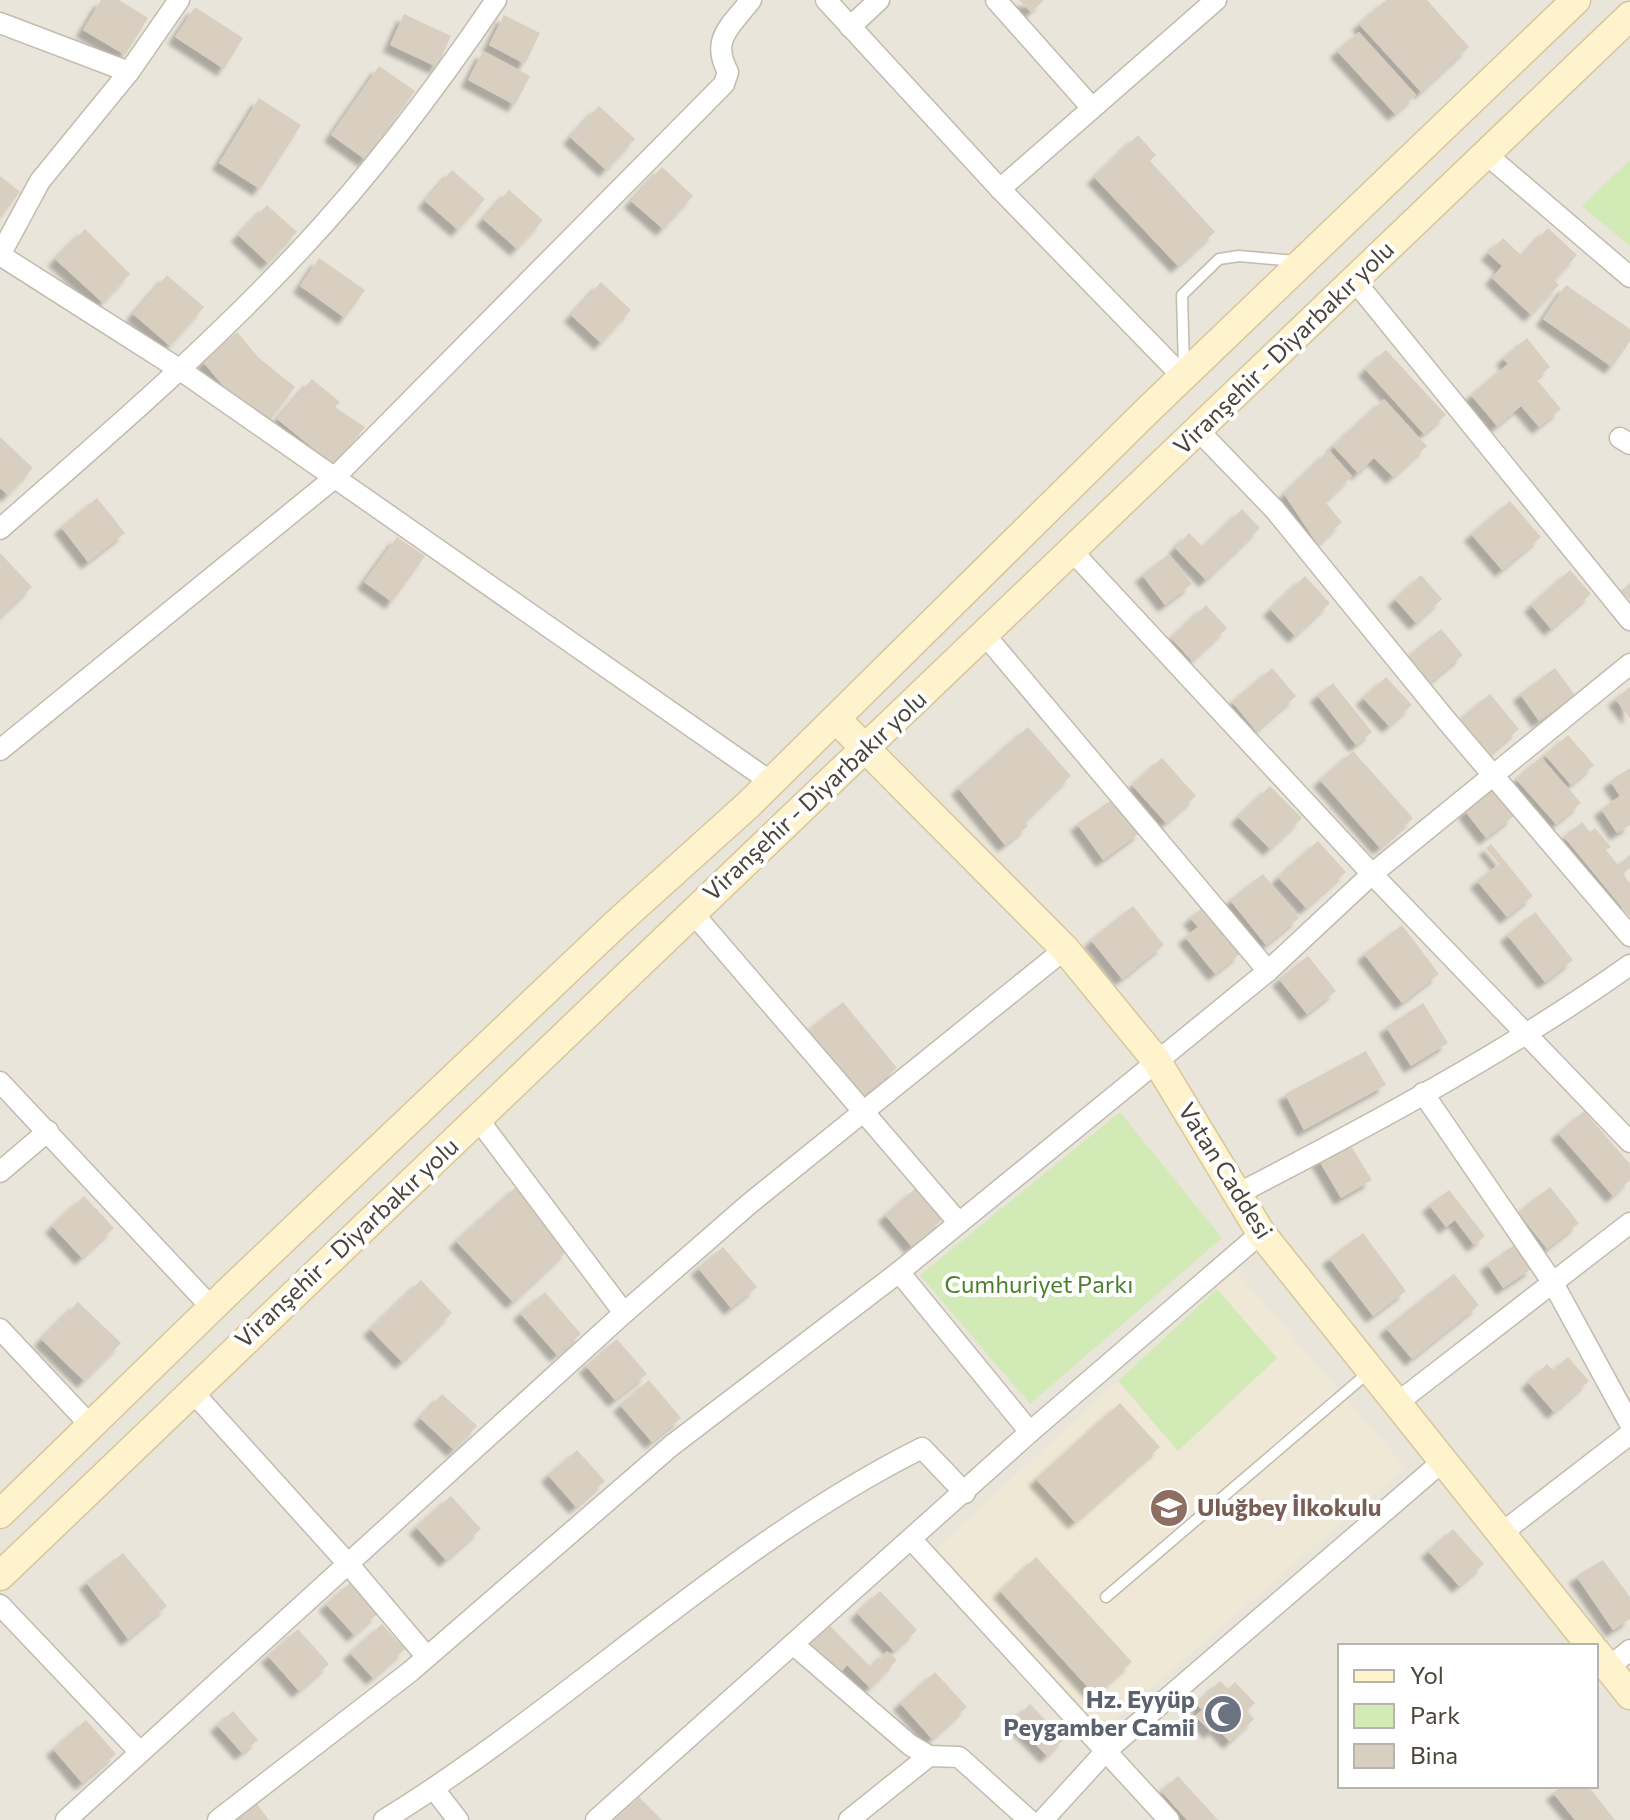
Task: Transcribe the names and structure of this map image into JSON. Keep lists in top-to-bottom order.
{
  "streets": {
    "main road": ["Viranşehir - Diyarbakır yolu", "Vatan Caddesi"]
  },
  "crossings": [
    ["Viranşehir - Diyarbakır yolu", "Vatan Caddesi"]
  ],
  "parks": ["Cumhuriyet Parkı"],
  "places": {
    "school or university": ["Uluğbey İlkokulu"],
    "mosque": ["Hz. Eyyüp Peygamber Camii"]
  },
  "legend": ["Yol", "Park", "Bina"]
}
